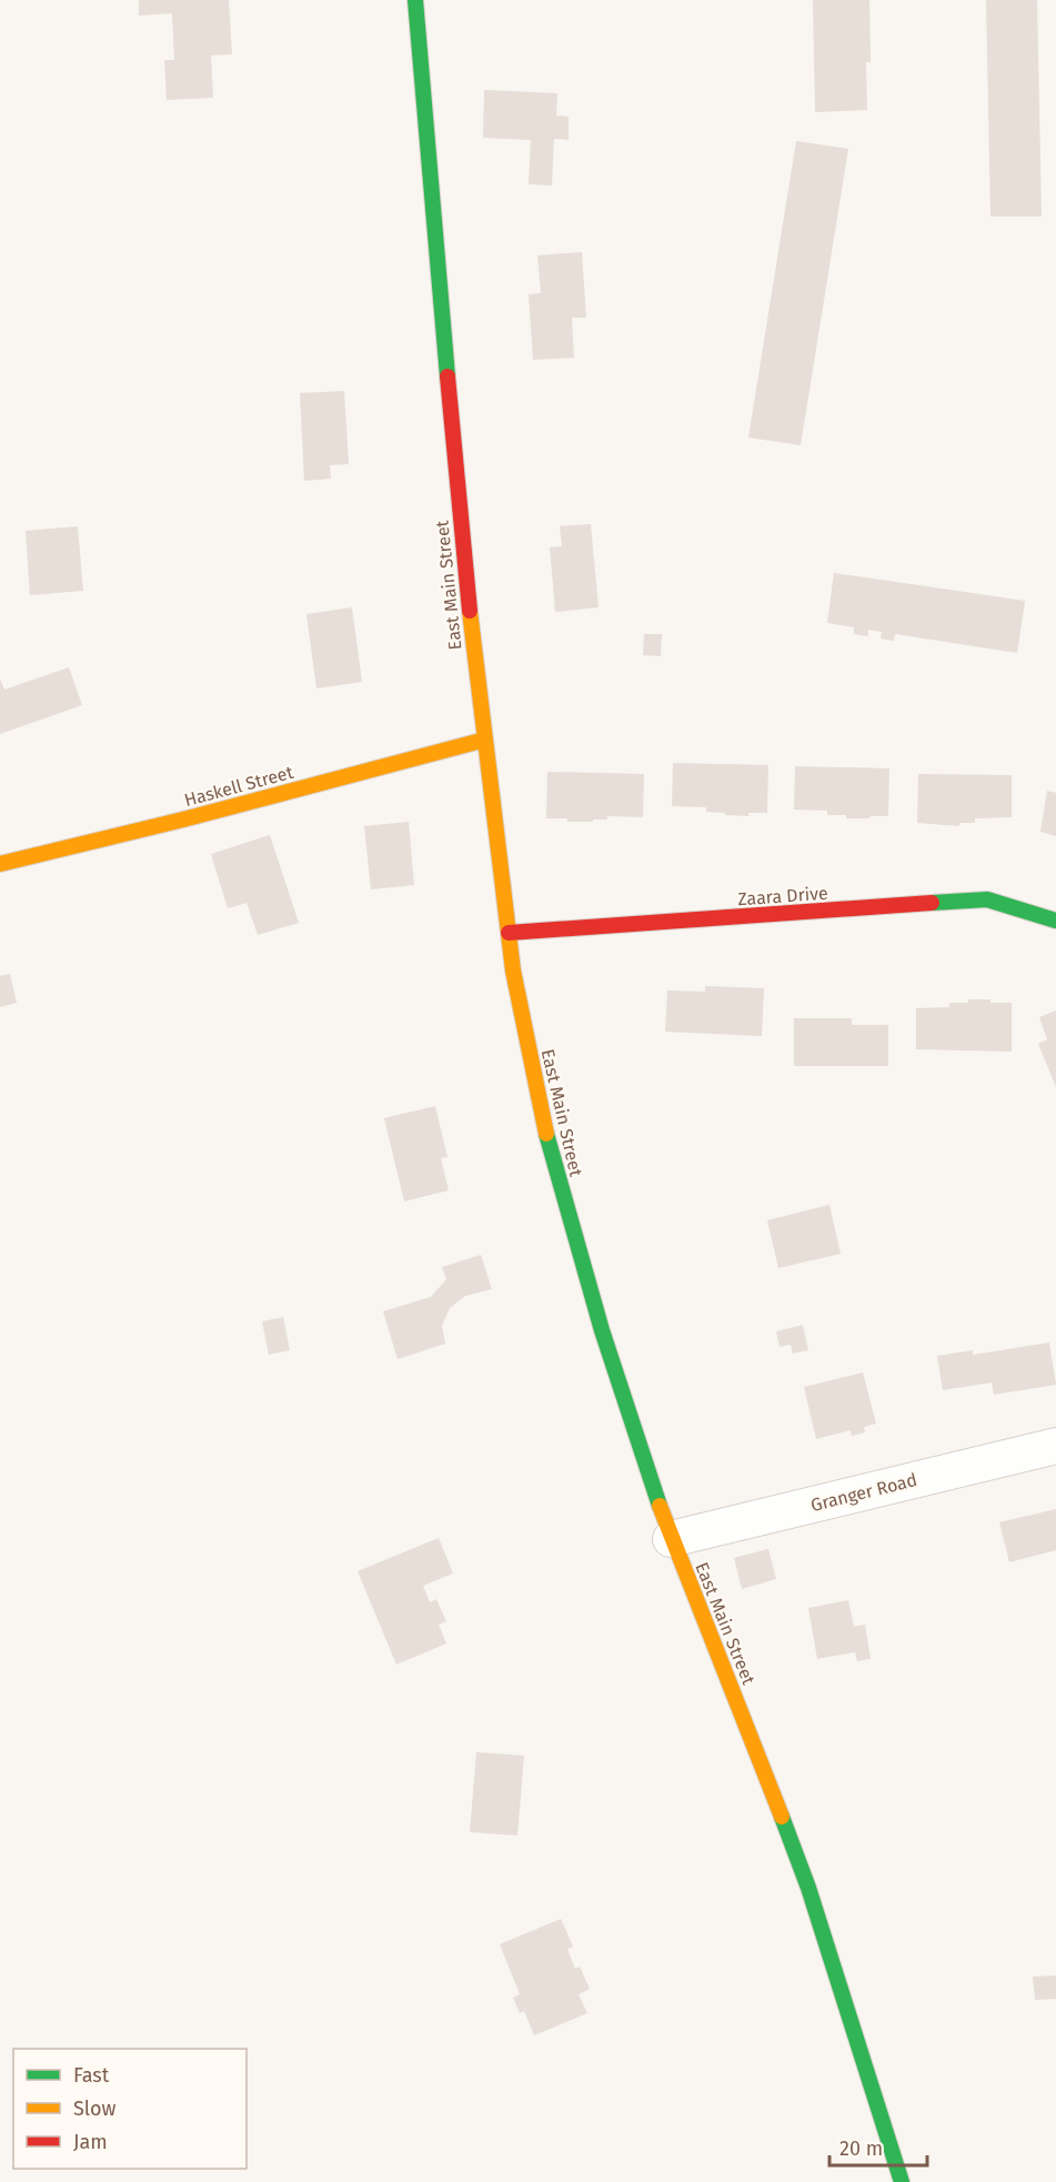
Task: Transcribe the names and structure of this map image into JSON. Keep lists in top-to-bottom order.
{
  "streets": {
    "main road": ["East Main Street", "Haskell Street", "Zaara Drive"],
    "street": ["Granger Road"]
  },
  "crossings": [
    ["East Main Street", "Haskell Street"],
    ["East Main Street", "Zaara Drive"],
    ["East Main Street", "Granger Road"]
  ],
  "legend": ["Fast", "Slow", "Jam"],
  "scale_bar": "20 m"
}
